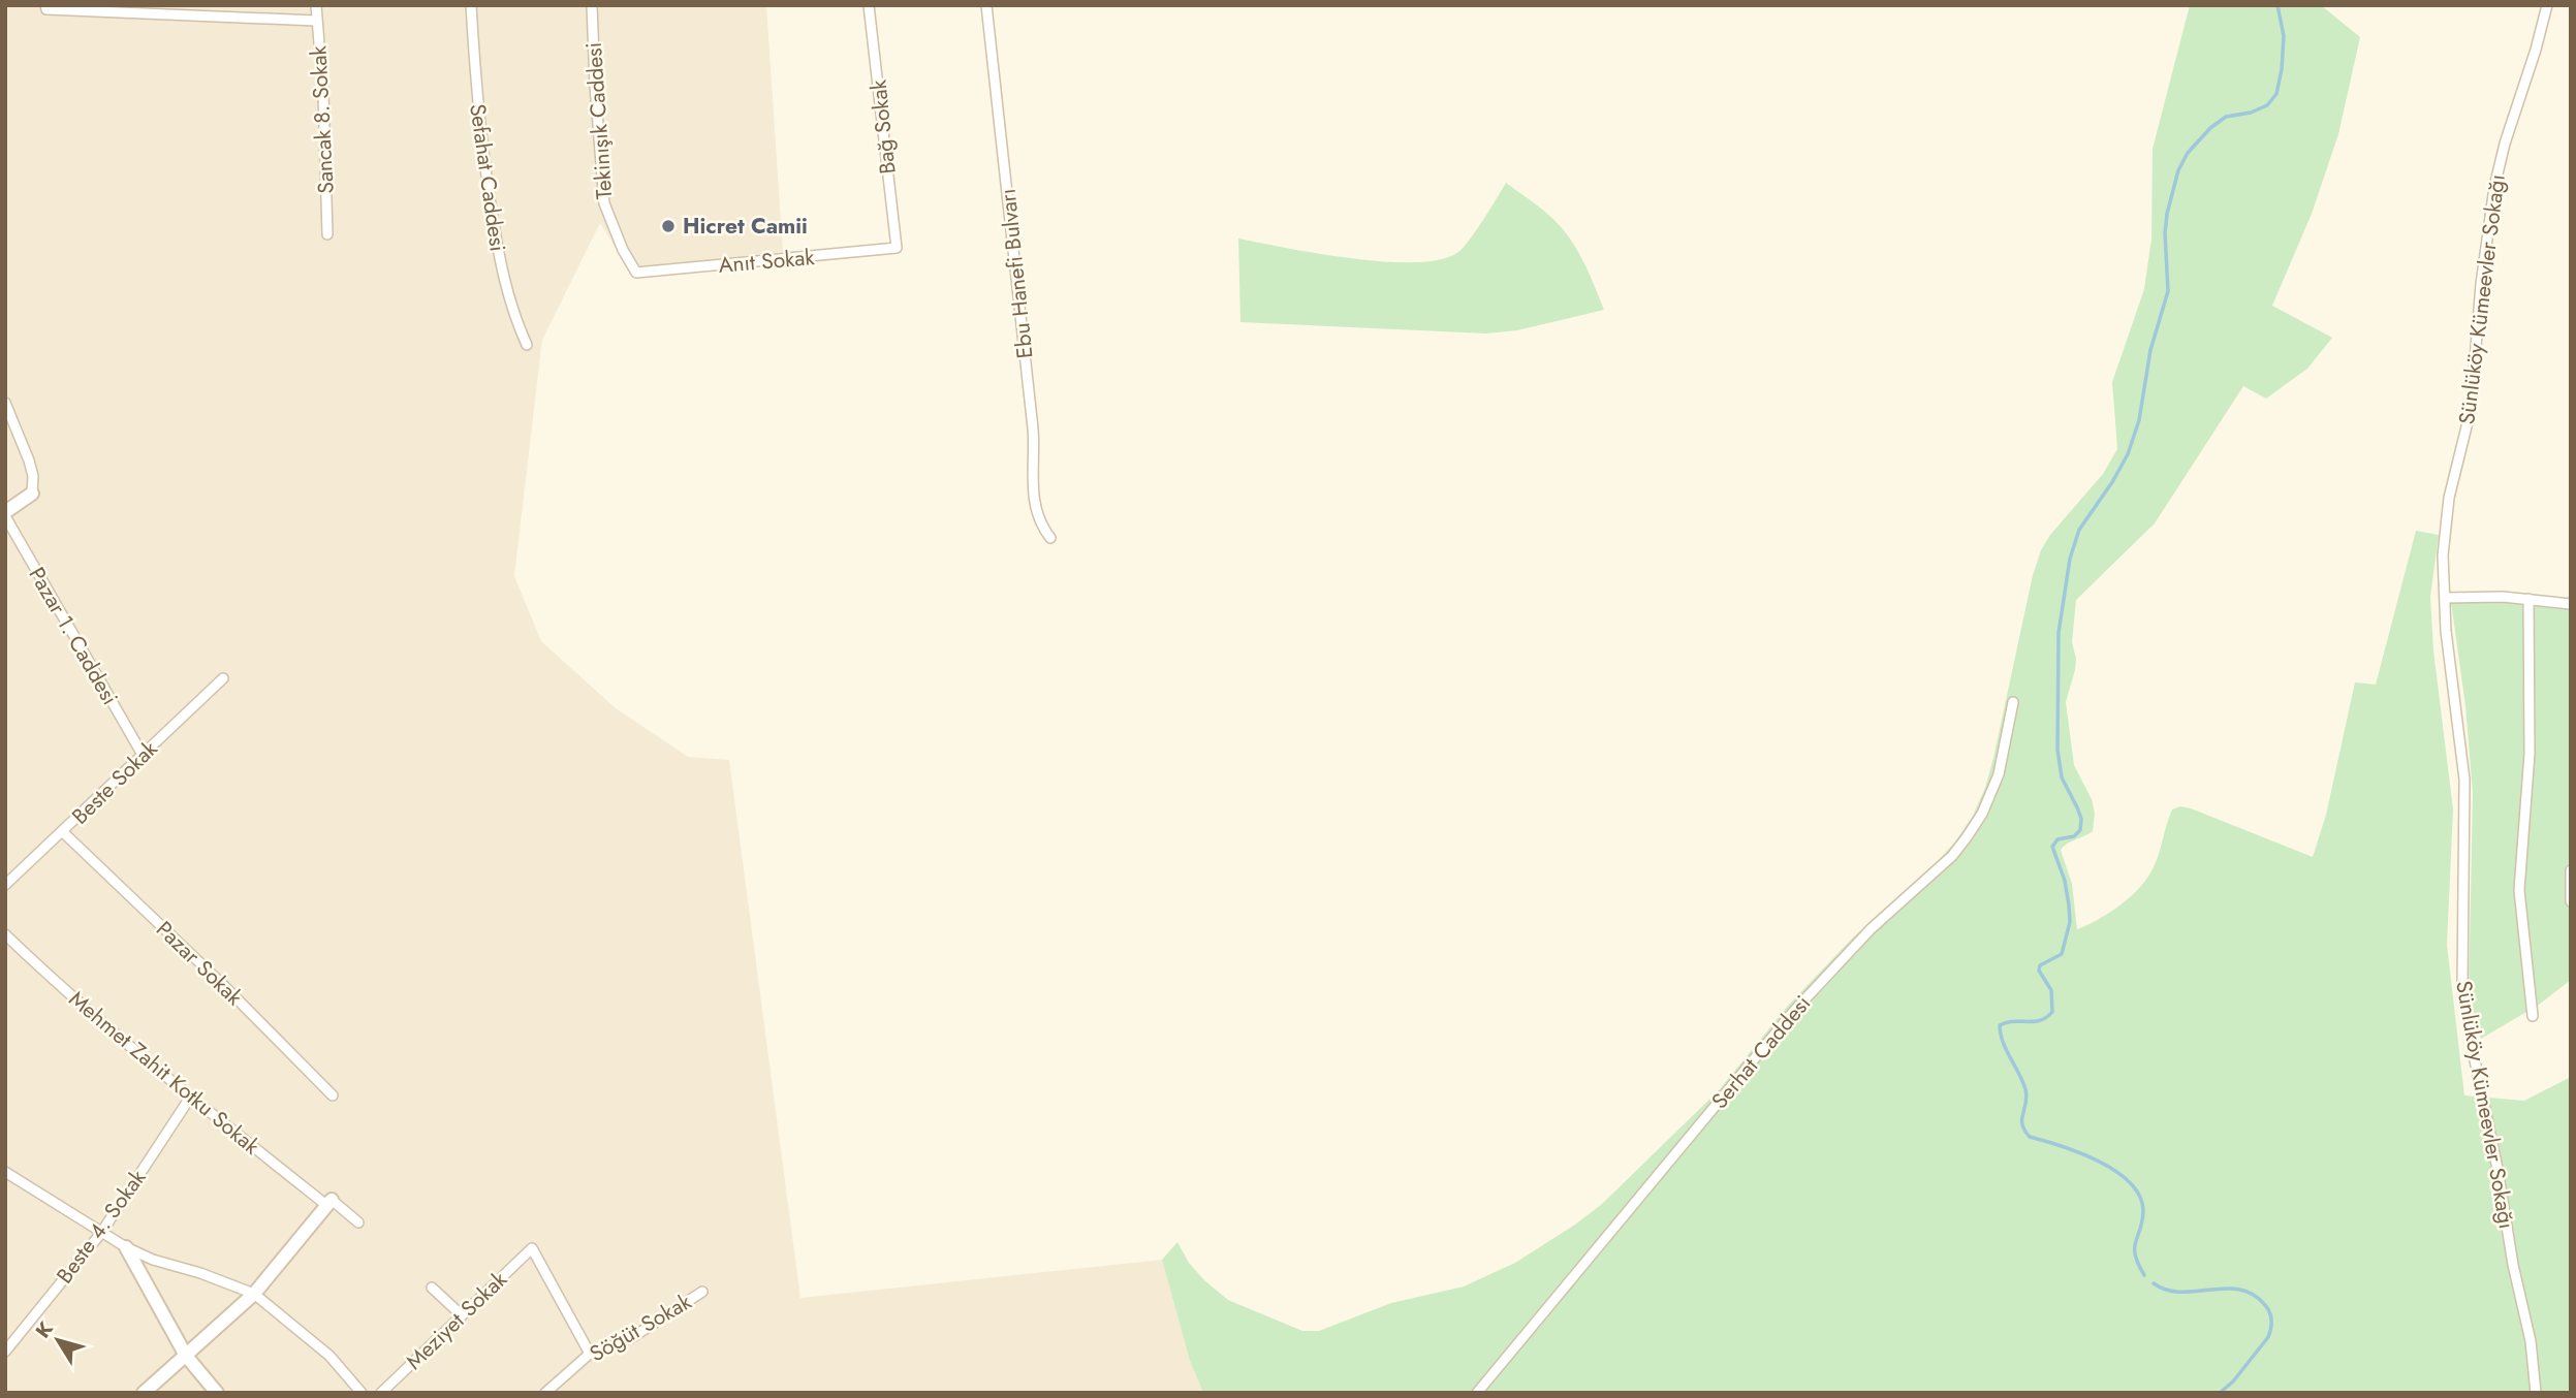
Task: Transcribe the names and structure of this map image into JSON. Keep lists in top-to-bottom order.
{
  "streets": {
    "street": [
      "Sancak 8. Sokak",
      "Tekinışık Caddesi",
      "Bağ Sokak",
      "Sefahat Caddesi",
      "Anıt Sokak",
      "Ebu Hanefi Bulvarı",
      "Sünlüköy Kümeevler Sokağı",
      "Pazar 1. Caddesi",
      "Beste Sokak",
      "Pazar Sokak",
      "Serhat Caddesi",
      "Mehmet Zahit Kotku Sokak",
      "Beste 4. Sokak",
      "Meziyet Sokak",
      "Söğüt Sokak"
    ]
  },
  "crossings": [
    ["Tekinışık Caddesi", "Anıt Sokak"],
    ["Bağ Sokak", "Anıt Sokak"],
    ["Pazar 1. Caddesi", "Beste Sokak"],
    ["Beste Sokak", "Pazar Sokak"],
    ["Mehmet Zahit Kotku Sokak", "Beste 4. Sokak"],
    ["Meziyet Sokak", "Söğüt Sokak"]
  ],
  "places": ["Hicret Camii"],
  "north": "top left"
}
